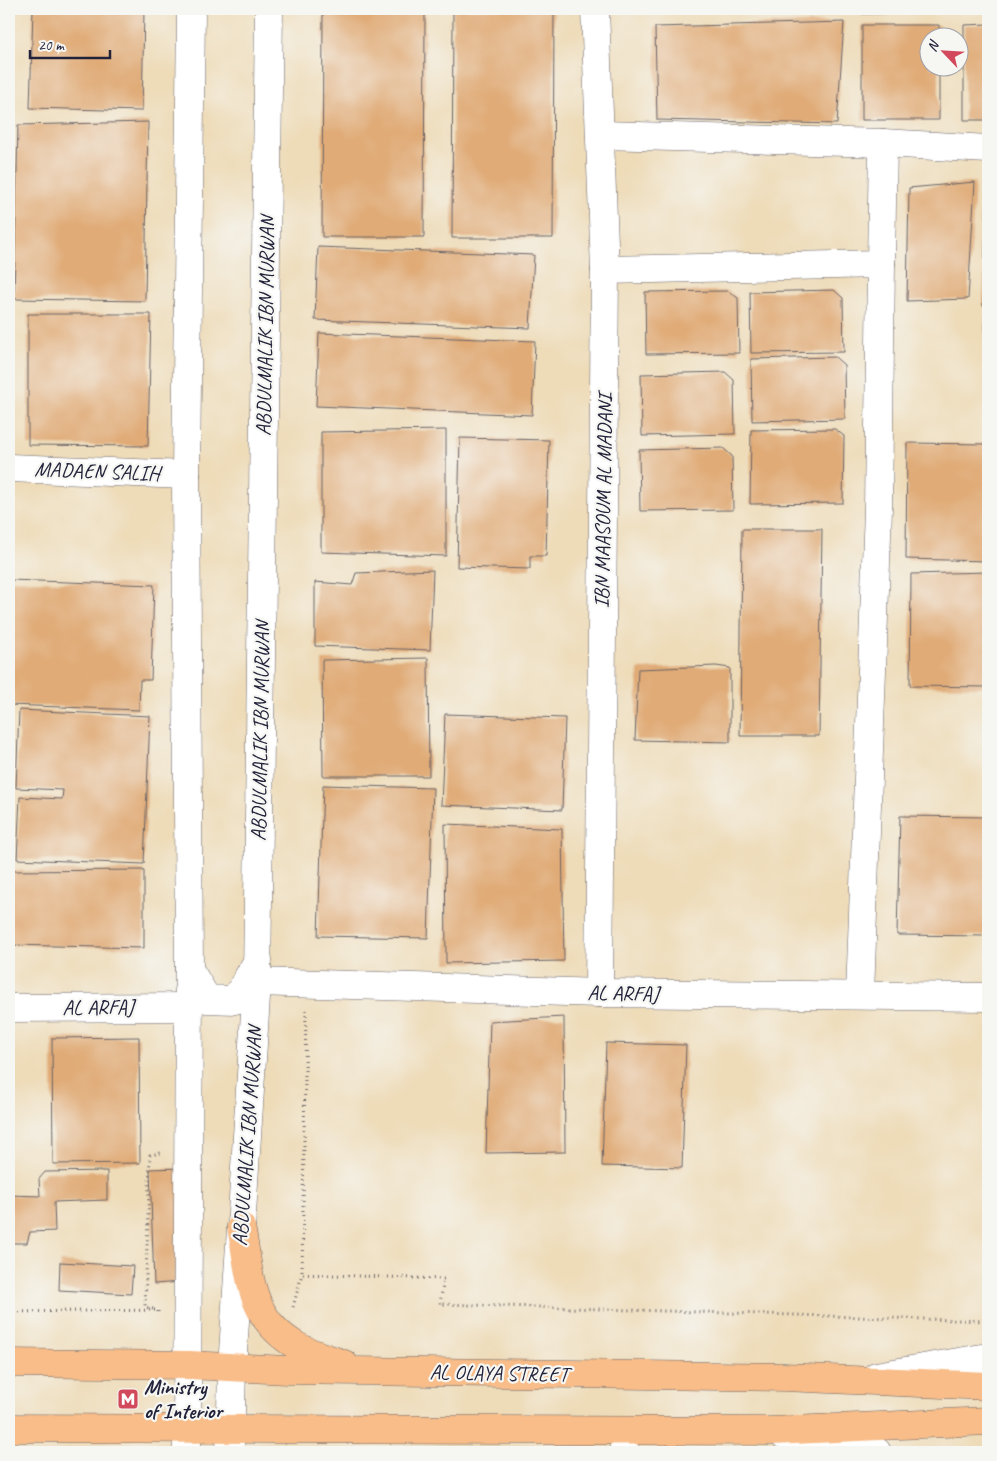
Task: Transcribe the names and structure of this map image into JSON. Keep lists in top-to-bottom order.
{
  "streets": {
    "main road": ["AL OLAYA STREET"],
    "street": [
      "ABDULMALIK IBN MURWAN",
      "MADAEN SALIH",
      "IBN MAASOUM AL MADANI",
      "AL ARFAJ"
    ]
  },
  "crossings": [
    ["ABDULMALIK IBN MURWAN", "AL ARFAJ"],
    ["ABDULMALIK IBN MURWAN", "AL OLAYA STREET"],
    ["IBN MAASOUM AL MADANI", "AL ARFAJ"]
  ],
  "places": {
    "metro station": ["Ministry of Interior"]
  },
  "scale_bar": "20 m",
  "north": "top left"
}
